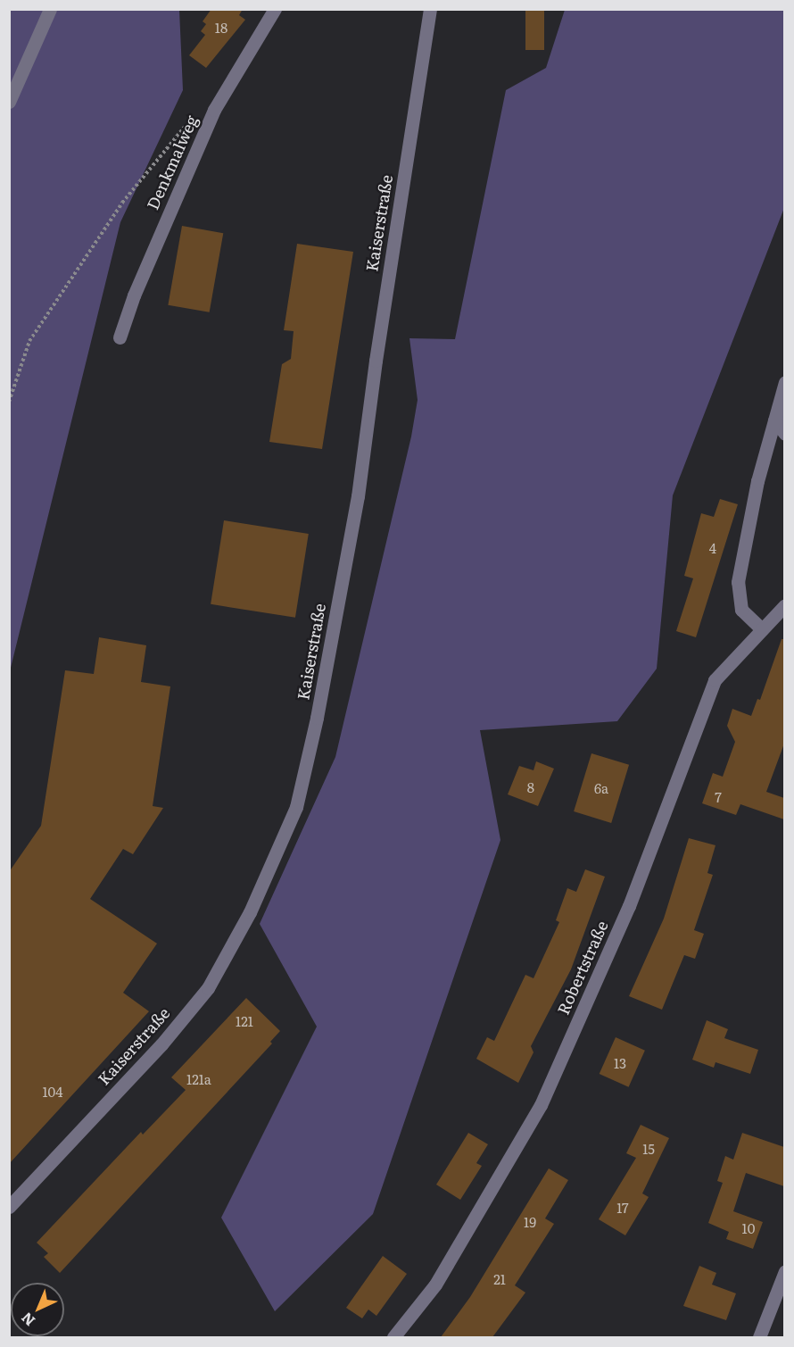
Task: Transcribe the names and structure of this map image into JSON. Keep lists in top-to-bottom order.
{
  "streets": {
    "street": ["Denkmalweg", "Kaiserstraße", "Robertstraße"]
  },
  "house_numbers": [
    "18",
    "4",
    "8",
    "6a",
    "7",
    "121",
    "13",
    "121a",
    "104",
    "15",
    "17",
    "19",
    "10",
    "21"
  ],
  "north": "bottom left"
}
